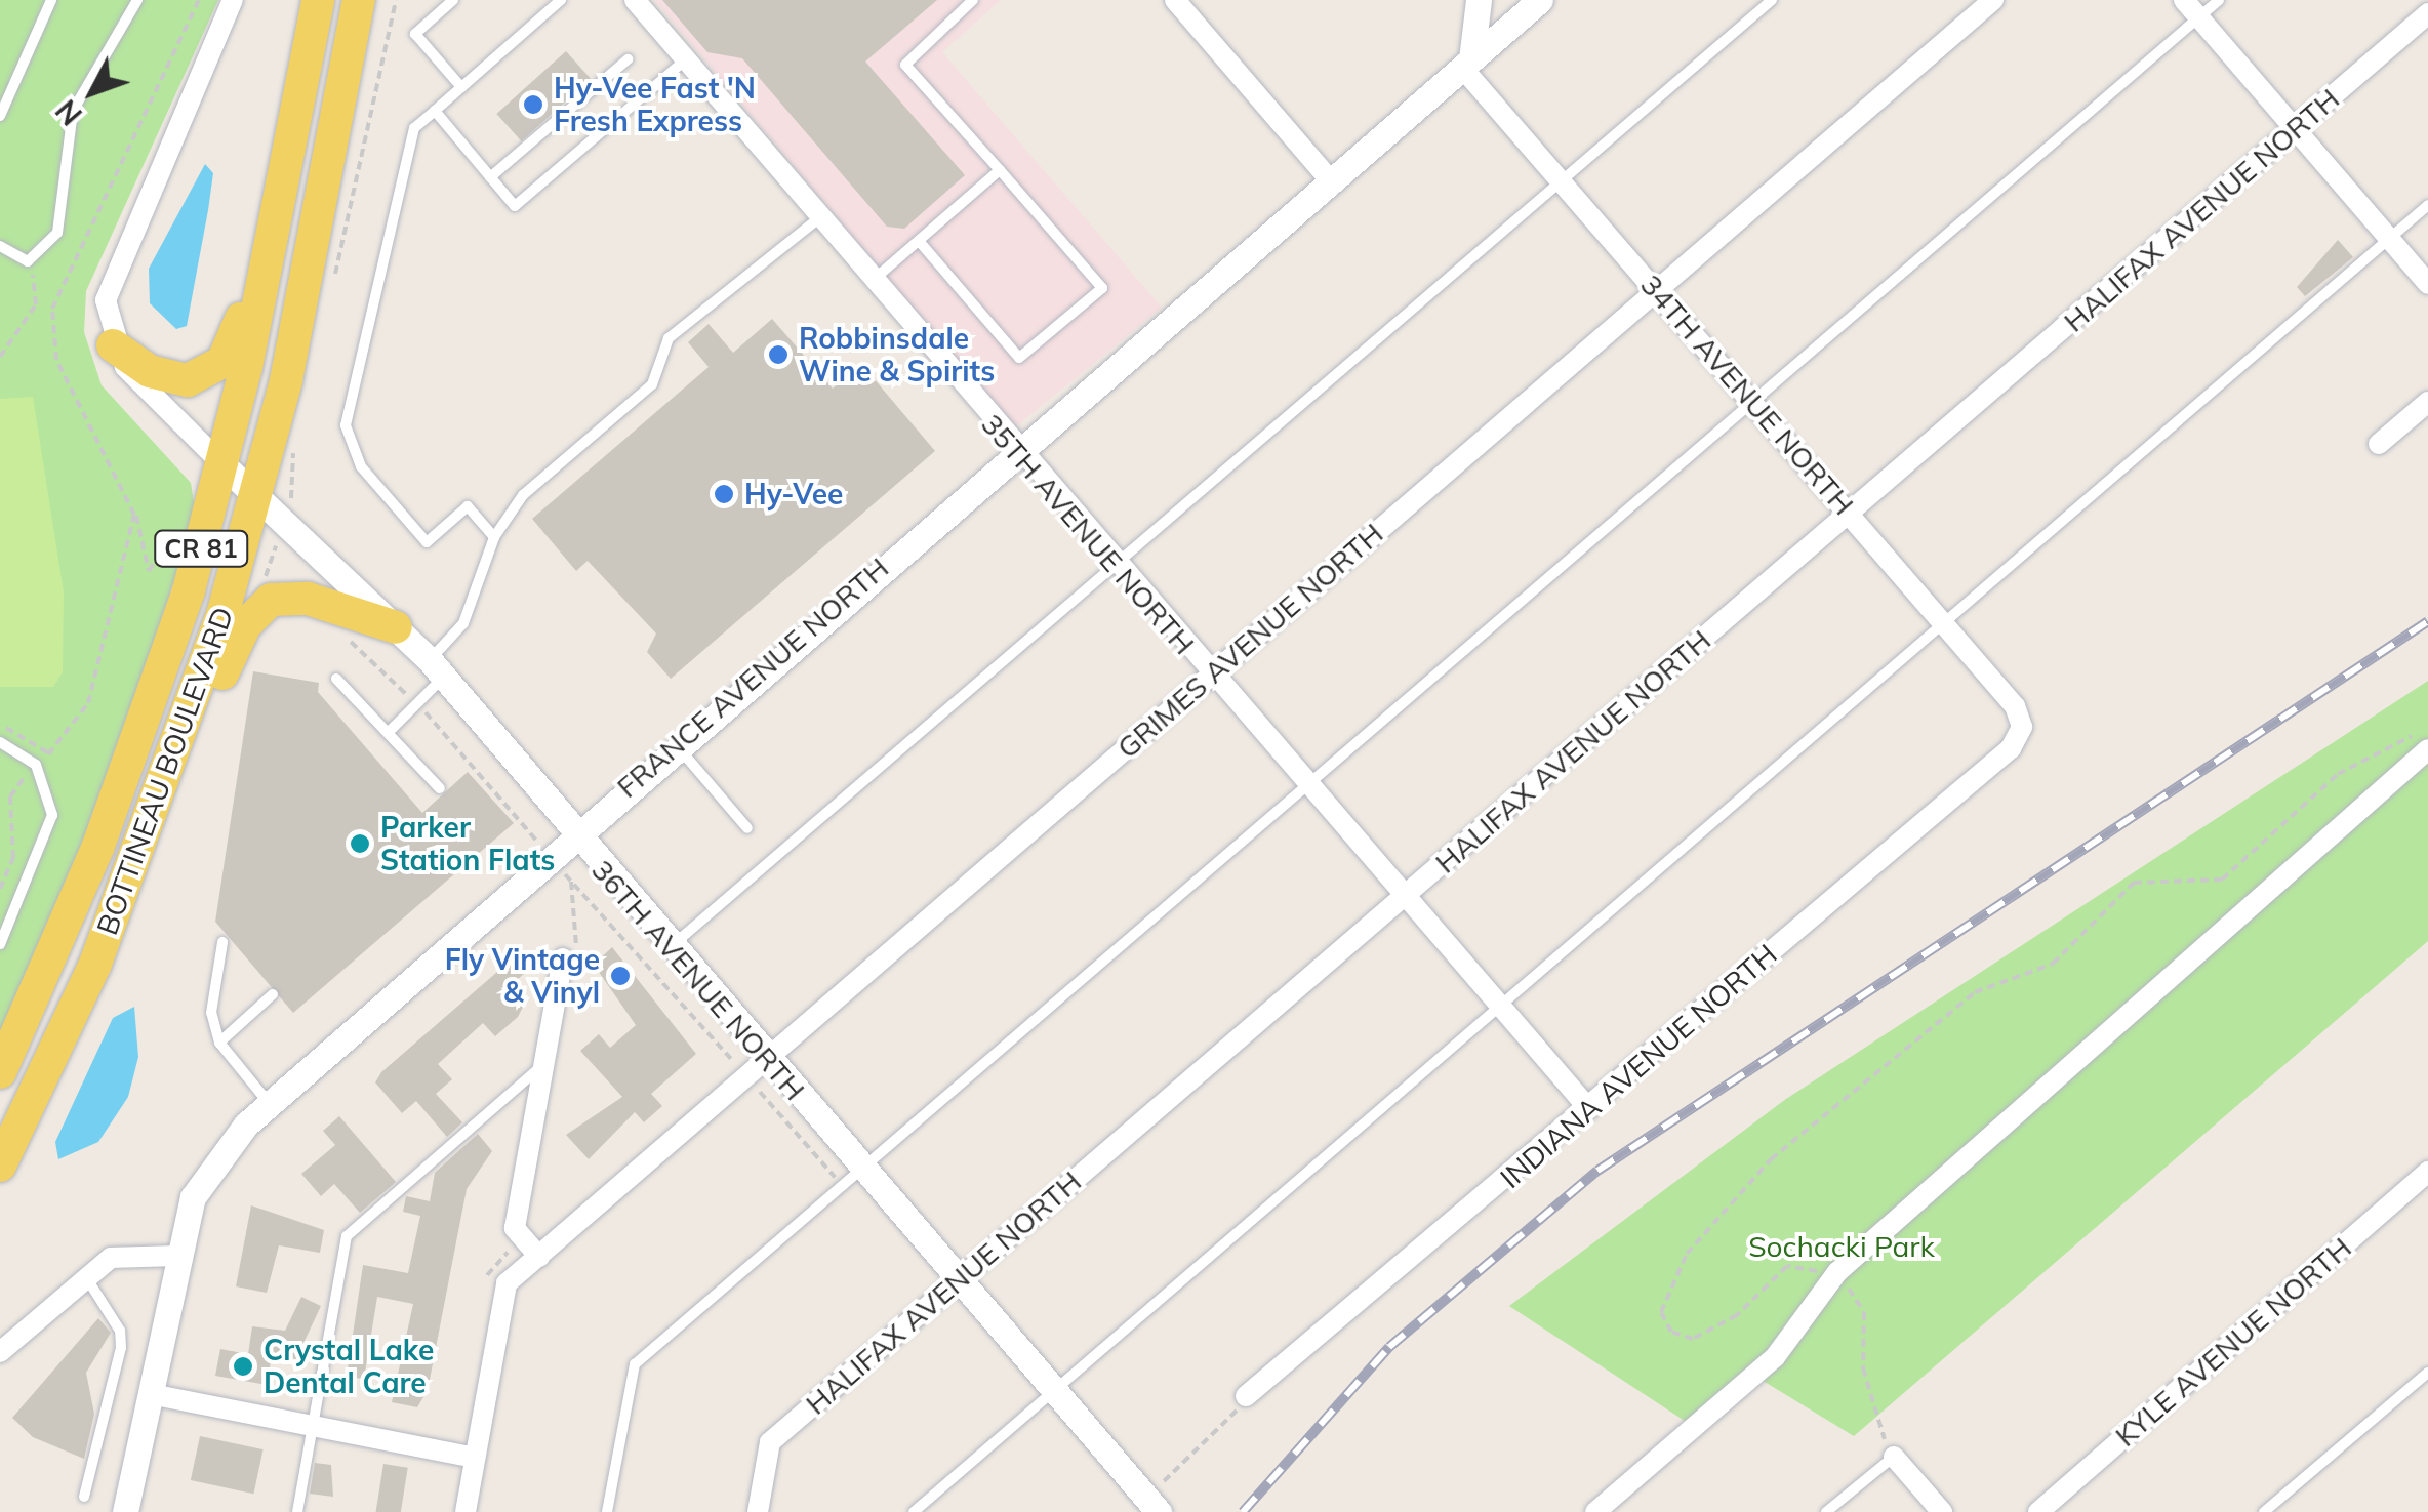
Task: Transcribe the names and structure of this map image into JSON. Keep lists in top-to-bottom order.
{
  "streets": {
    "main road": ["CR 81", "BOTTINEAU BOULEVARD"],
    "street": [
      "HALIFAX AVENUE NORTH",
      "34TH AVENUE NORTH",
      "35TH AVENUE NORTH",
      "GRIMES AVENUE NORTH",
      "FRANCE AVENUE NORTH",
      "36TH AVENUE NORTH",
      "INDIANA AVENUE NORTH",
      "KYLE AVENUE NORTH"
    ]
  },
  "crossings": [
    ["HALIFAX AVENUE NORTH", "34TH AVENUE NORTH"],
    ["HALIFAX AVENUE NORTH", "35TH AVENUE NORTH"],
    ["HALIFAX AVENUE NORTH", "36TH AVENUE NORTH"],
    ["34TH AVENUE NORTH", "GRIMES AVENUE NORTH"],
    ["34TH AVENUE NORTH", "FRANCE AVENUE NORTH"],
    ["34TH AVENUE NORTH", "INDIANA AVENUE NORTH"],
    ["35TH AVENUE NORTH", "GRIMES AVENUE NORTH"],
    ["35TH AVENUE NORTH", "FRANCE AVENUE NORTH"],
    ["35TH AVENUE NORTH", "INDIANA AVENUE NORTH"],
    ["GRIMES AVENUE NORTH", "36TH AVENUE NORTH"],
    ["FRANCE AVENUE NORTH", "36TH AVENUE NORTH"],
    ["BOTTINEAU BOULEVARD", "36TH AVENUE NORTH"]
  ],
  "parks": ["Sochacki Park"],
  "places": [
    "Hy-Vee Fast 'N Fresh Express",
    "Robbinsdale Wine & Spirits",
    "Hy-Vee",
    "Parker Station Flats",
    "Fly Vintage & Vinyl",
    "Crystal Lake Dental Care"
  ],
  "north": "bottom left"
}
